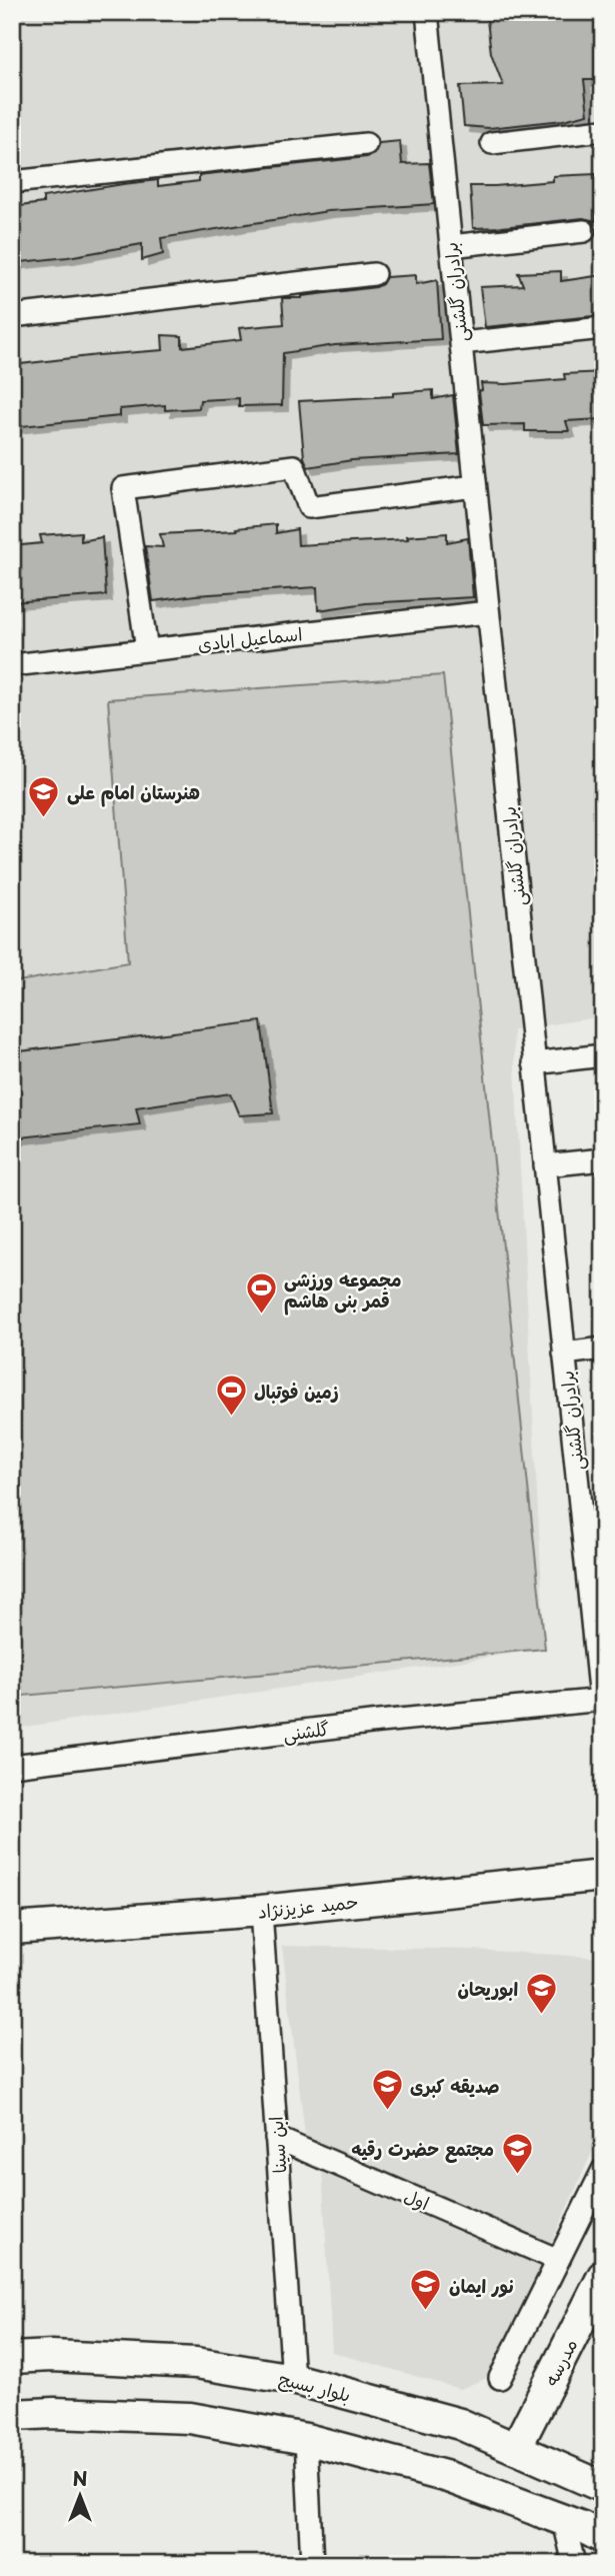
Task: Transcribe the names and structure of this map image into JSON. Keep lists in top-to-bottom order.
{
  "streets": {
    "main road": ["حمید عزیزنژاد", "مدرسه", "بلوار بسیج"],
    "street": [
      "برادران گلشنی",
      "اسماعیل ابادی",
      "گلشنی",
      "ابن سینا",
      "اول"
    ]
  },
  "crossings": [
    ["برادران گلشنی", "اسماعیل ابادی"],
    ["برادران گلشنی", "گلشنی"],
    ["حمید عزیزنژاد", "ابن سینا"],
    ["ابن سینا", "اول"],
    ["ابن سینا", "بلوار بسیج"],
    ["مدرسه", "بلوار بسیج"]
  ],
  "places": {
    "school or university": [
      "هنرستان امام علی",
      "ابوریحان",
      "صدیقه کبری",
      "مجتمع حضرت رقیه",
      "نور ایمان"
    ],
    "sports": ["مجموعه ورزشی قمر بنی هاشم", "زمین فوتبال"]
  },
  "north": "top"
}
